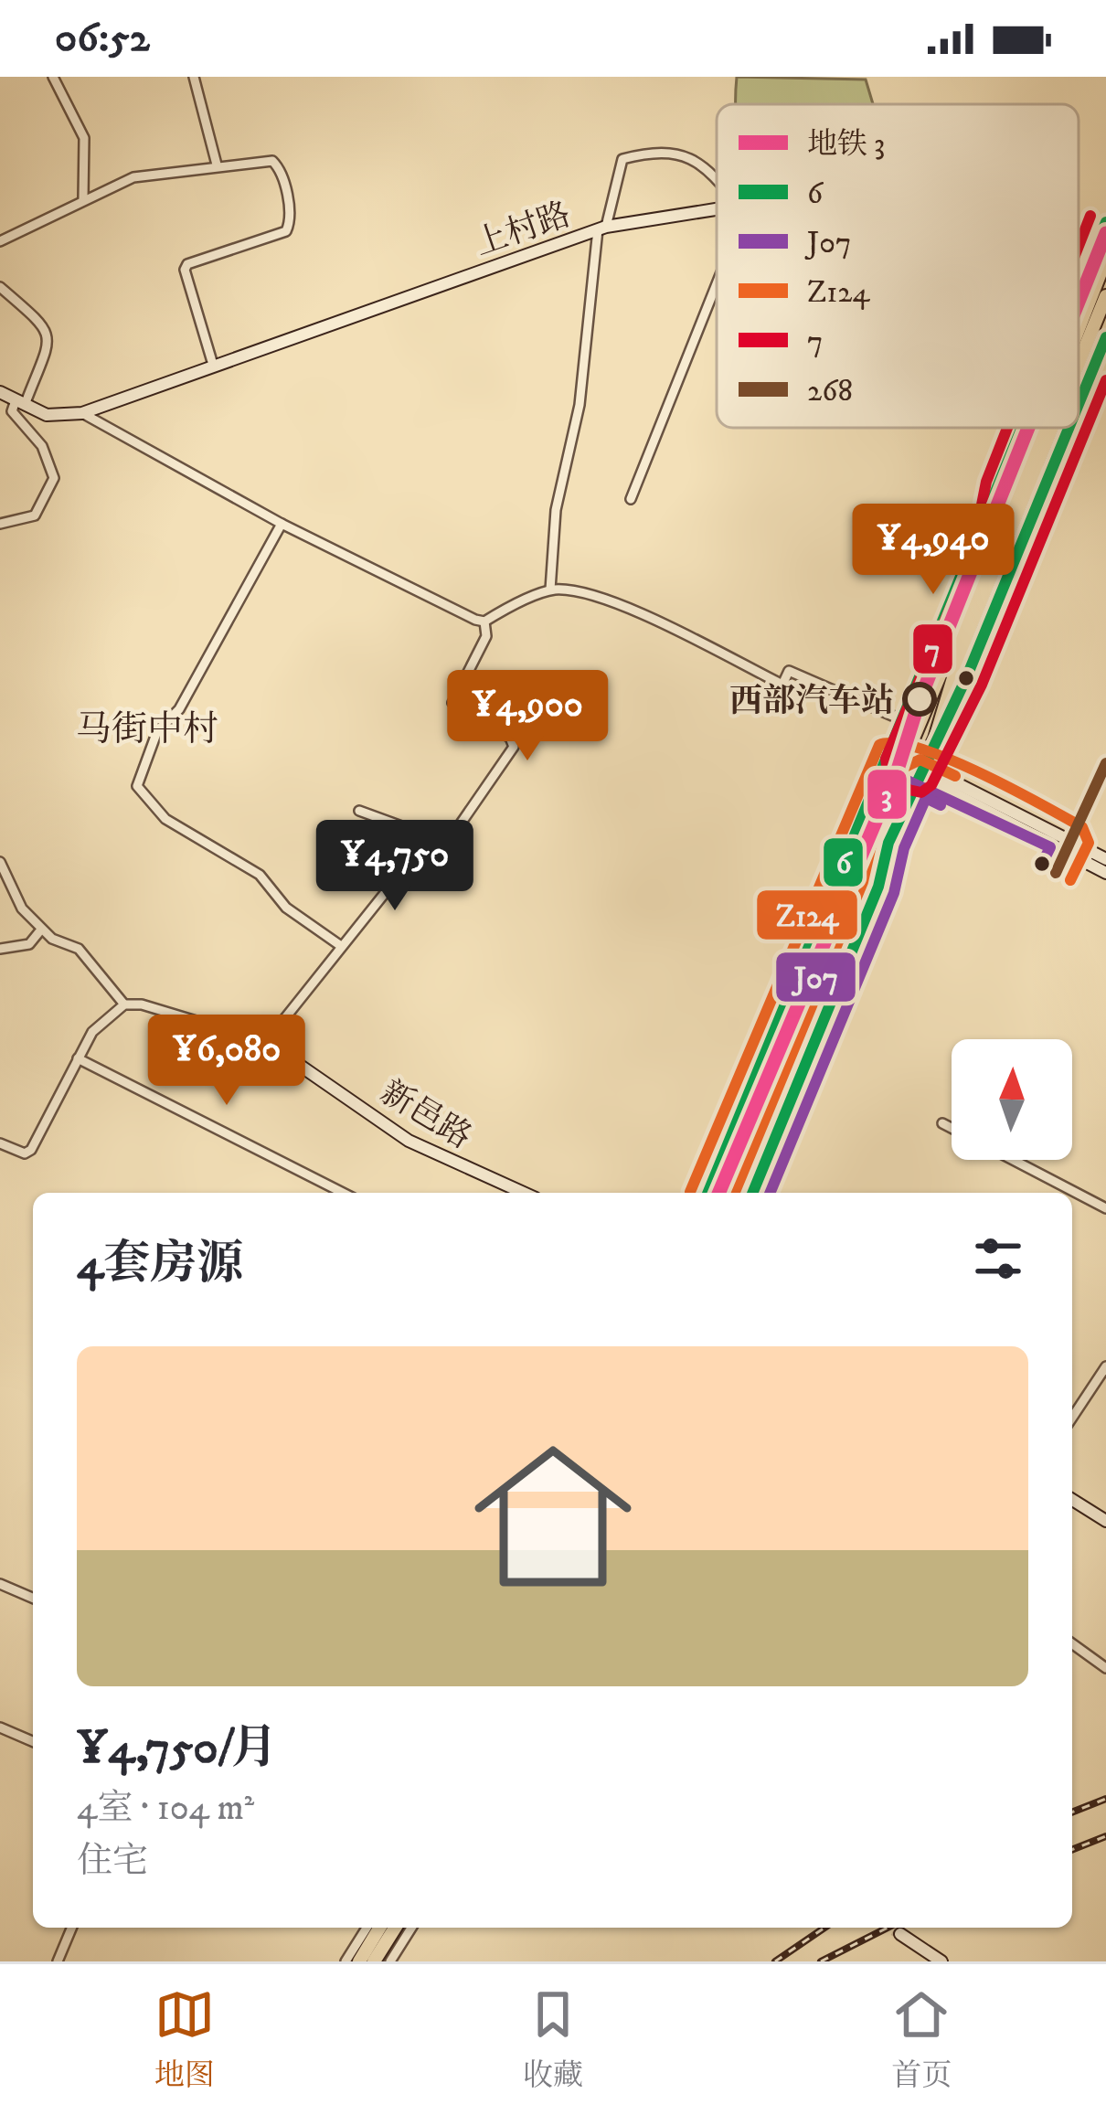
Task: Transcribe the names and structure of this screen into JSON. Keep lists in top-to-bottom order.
{
  "streets": {
    "street": ["上村路", "新邑路"]
  },
  "districts": ["马街中村"],
  "places": ["西部汽车站"],
  "lines": [
    "transit line 7",
    "transit line 6",
    "metro line 3",
    "transit line Z124",
    "transit line 268",
    "transit line J07"
  ],
  "legend": [
    "地铁 3",
    "6",
    "J07",
    "Z124",
    "7",
    "268"
  ],
  "north": "top",
  "page": {
    "status": "06:52",
    "price": [
      "¥4,940",
      "¥4,900",
      "¥4,750",
      "¥6,080"
    ],
    "heading": "4套房源",
    "list": [
      {
        "name": "¥4,750/月",
        "note": "4室 · 104 m² · 住宅"
      }
    ],
    "tabs": ["地图", "收藏", "首页"]
  }
}
